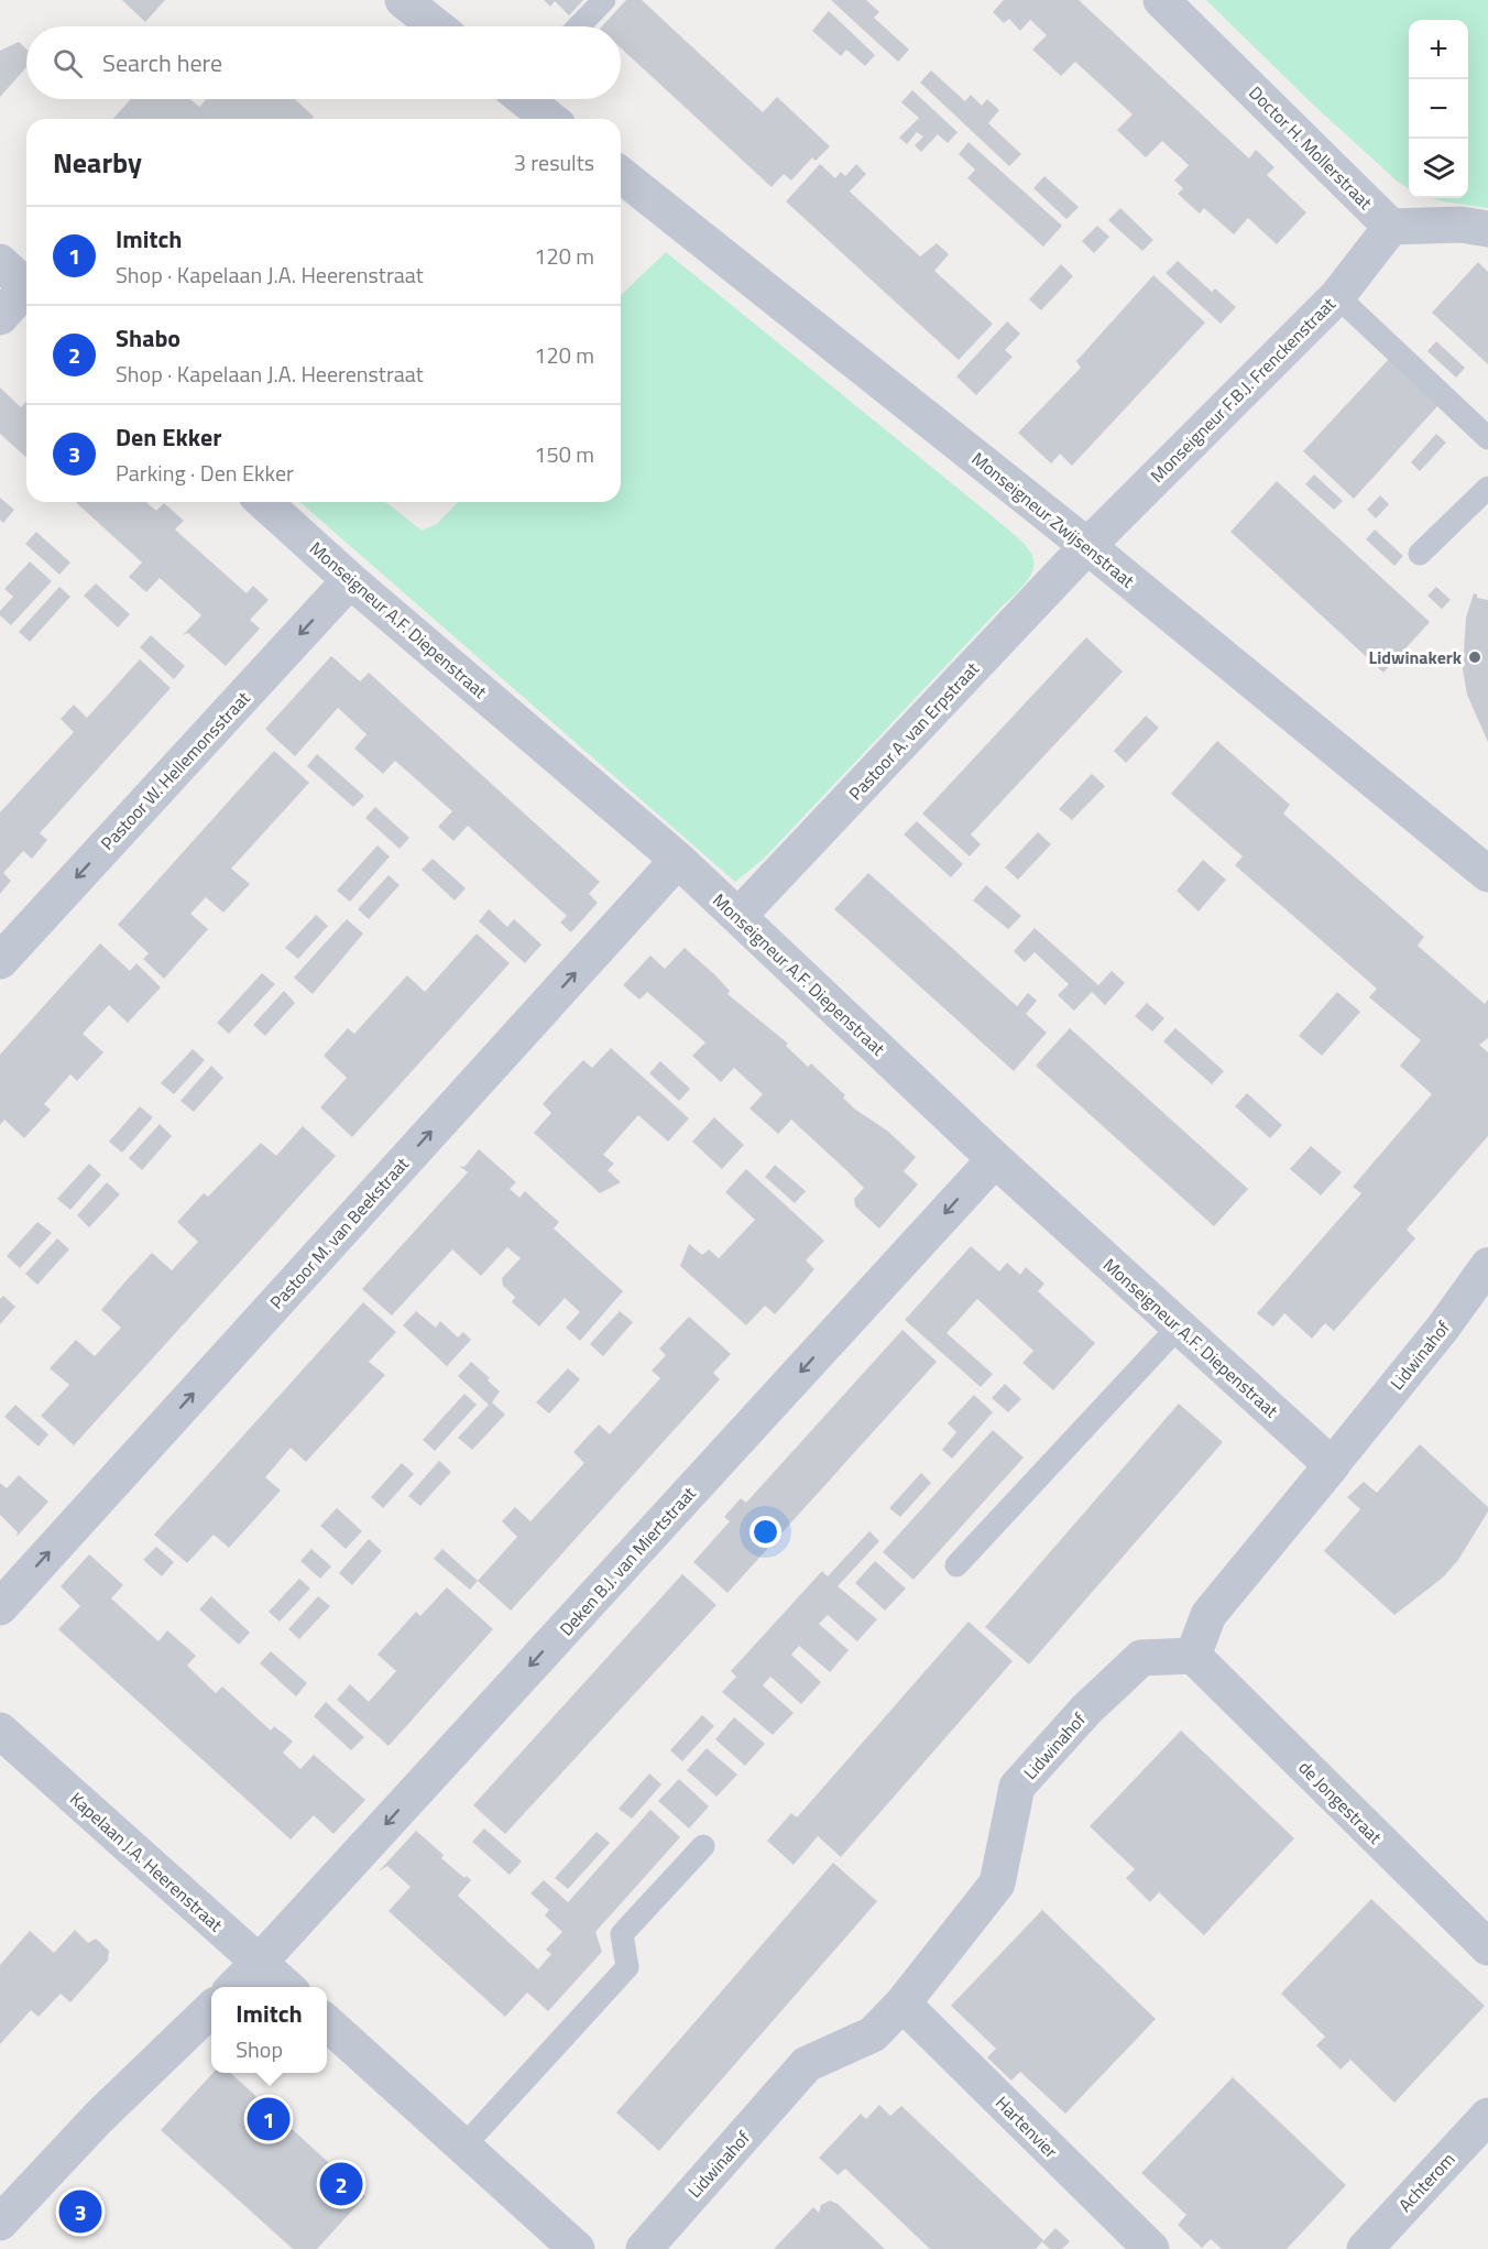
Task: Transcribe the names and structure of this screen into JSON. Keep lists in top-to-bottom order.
{
  "streets": {
    "street": [
      "Doctor H. Mollerstraat",
      "Monseigneur F.B.J. Frenckenstraat",
      "Monseigneur Zwijsenstraat",
      "Monseigneur A.F. Diepenstraat",
      "Pastoor A. van Erpstraat",
      "Pastoor W. Hellemonsstraat",
      "Pastoor M. van Beekstraat",
      "Lidwinahof",
      "Deken B.J. van Miertstraat",
      "de Jongestraat",
      "Kapelaan J.A. Heerenstraat",
      "Hartenvier",
      "Achterom"
    ]
  },
  "crossings": [
    ["Doctor H. Mollerstraat", "Monseigneur F.B.J. Frenckenstraat"],
    ["Monseigneur F.B.J. Frenckenstraat", "Monseigneur Zwijsenstraat"],
    ["Monseigneur F.B.J. Frenckenstraat", "Pastoor A. van Erpstraat"],
    ["Monseigneur Zwijsenstraat", "Pastoor A. van Erpstraat"],
    ["Monseigneur A.F. Diepenstraat", "Pastoor A. van Erpstraat"],
    ["Monseigneur A.F. Diepenstraat", "Pastoor W. Hellemonsstraat"],
    ["Monseigneur A.F. Diepenstraat", "Pastoor M. van Beekstraat"],
    ["Monseigneur A.F. Diepenstraat", "Lidwinahof"],
    ["Monseigneur A.F. Diepenstraat", "Deken B.J. van Miertstraat"],
    ["Lidwinahof", "de Jongestraat"],
    ["Lidwinahof", "Hartenvier"],
    ["Deken B.J. van Miertstraat", "Kapelaan J.A. Heerenstraat"]
  ],
  "one_way": ["Pastoor W. Hellemonsstraat", "Pastoor M. van Beekstraat", "Deken B.J. van Miertstraat"],
  "places": ["Lidwinakerk"],
  "page": {
    "map_buttons": ["+", "−"],
    "search": "Search here",
    "heading": ["Nearby", "3 results"],
    "list": [
      {
        "mark": "1",
        "name": "Imitch",
        "note": "Shop · Kapelaan J.A. Heerenstraat",
        "value": "120 m"
      },
      {
        "mark": "2",
        "name": "Shabo",
        "note": "Shop · Kapelaan J.A. Heerenstraat",
        "value": "120 m"
      },
      {
        "mark": "3",
        "name": "Den Ekker",
        "note": "Parking · Den Ekker",
        "value": "150 m"
      }
    ],
    "popup": ["Imitch", "Shop"],
    "pins": ["1", "2", "3"]
  }
}
